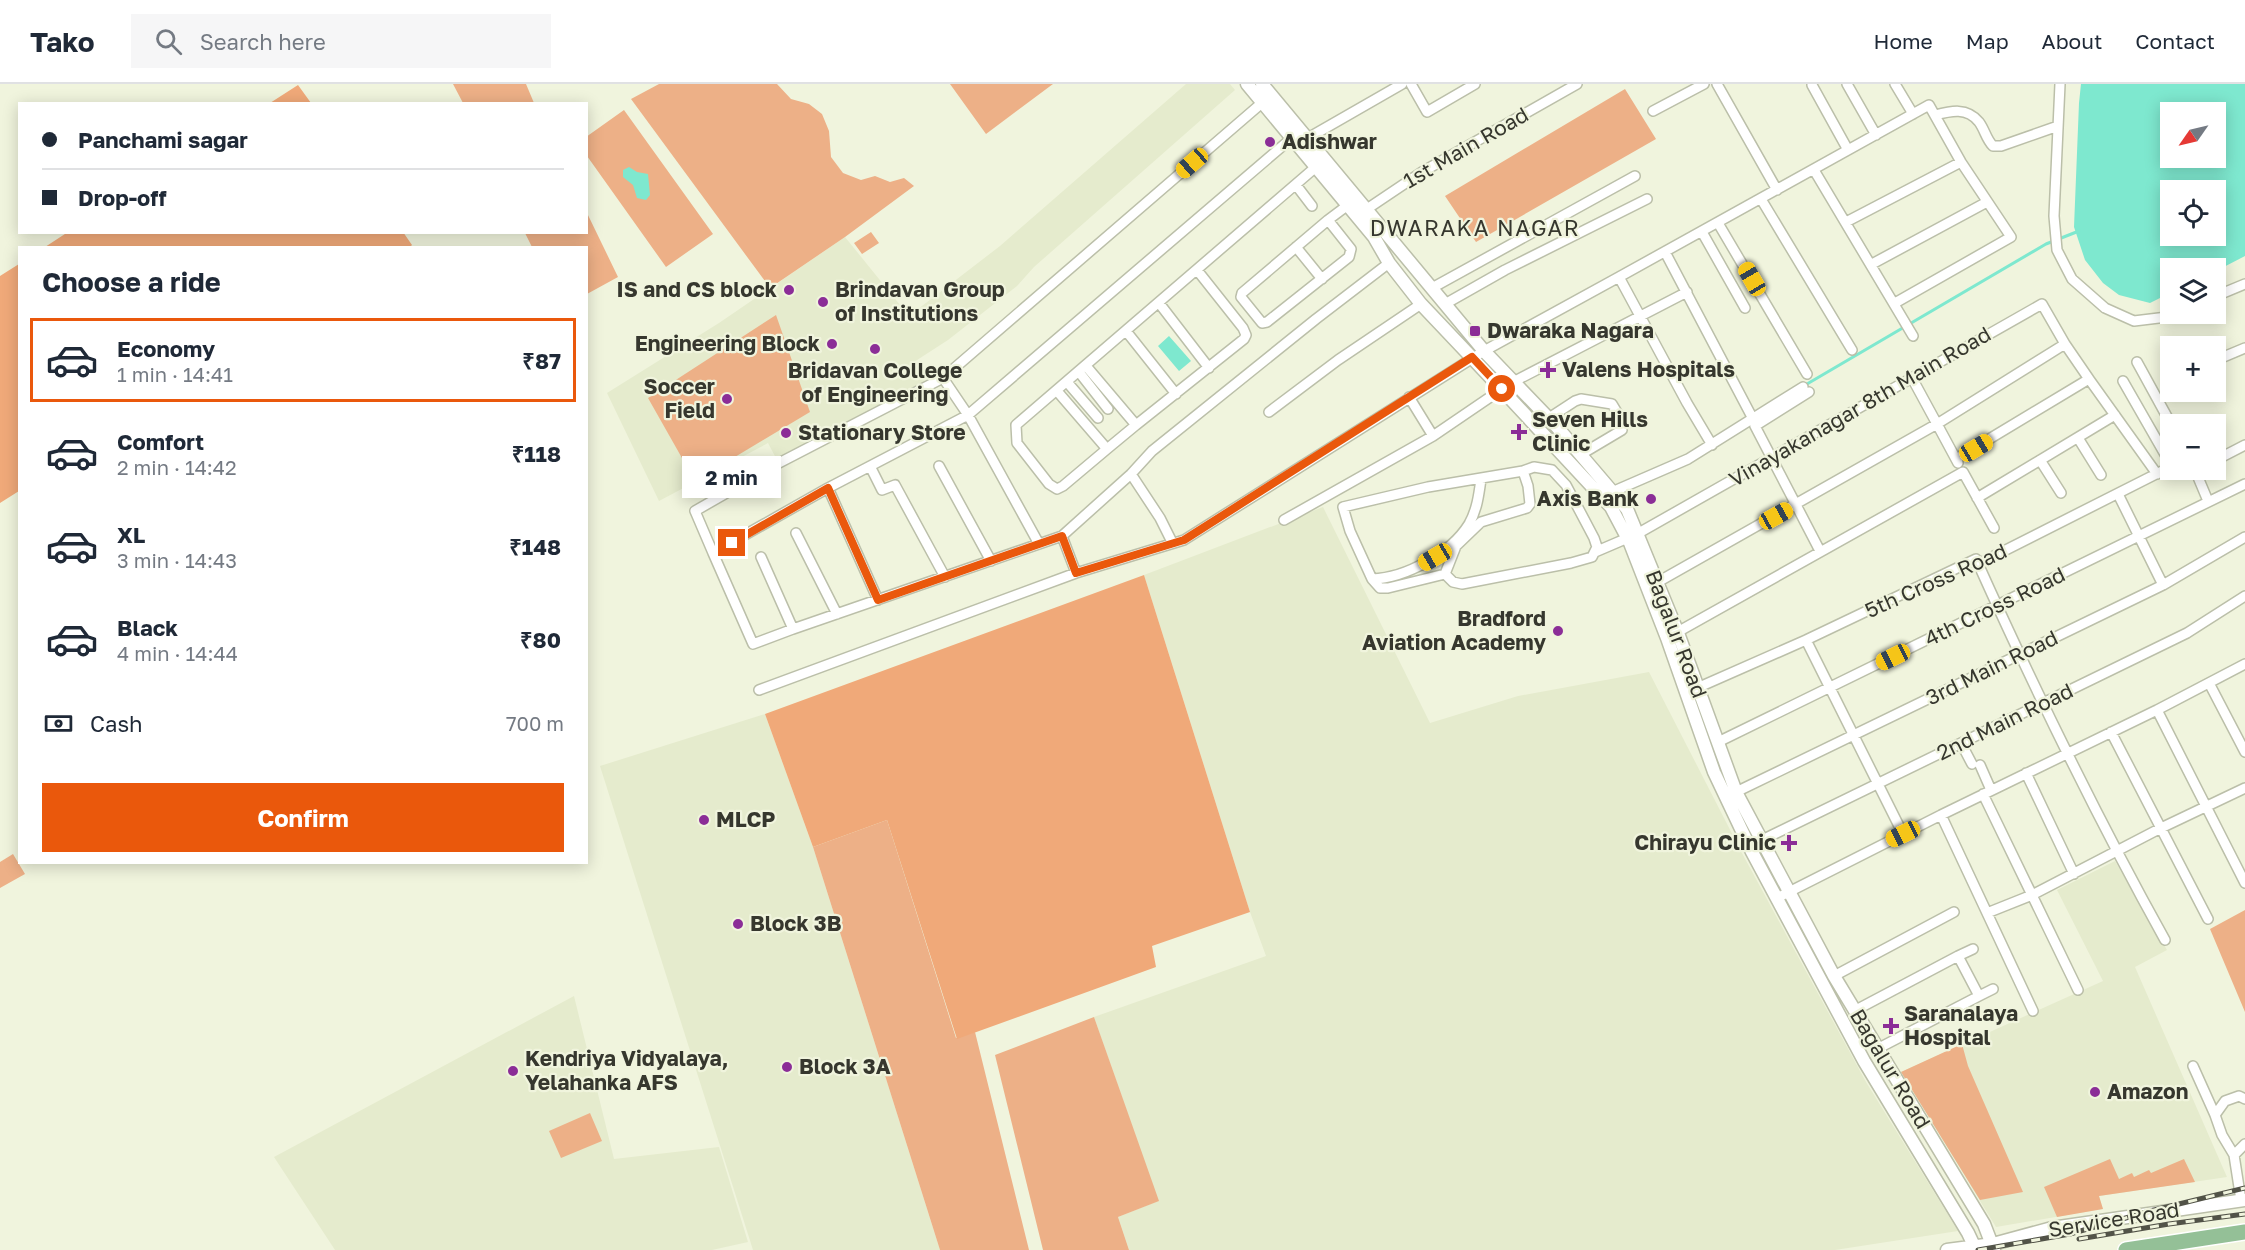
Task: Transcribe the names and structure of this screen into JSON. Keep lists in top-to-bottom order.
{
  "streets": {
    "main road": ["Bagalur Road", "Service Road"],
    "street": [
      "1st Main Road",
      "Vinayakanagar 8th Main Road",
      "5th Cross Road",
      "4th Cross Road",
      "3rd Main Road",
      "2nd Main Road"
    ]
  },
  "crossings": [
    ["1st Main Road", "Bagalur Road"],
    ["Vinayakanagar 8th Main Road", "Bagalur Road"],
    ["5th Cross Road", "Bagalur Road"],
    ["4th Cross Road", "Bagalur Road"],
    ["Bagalur Road", "3rd Main Road"],
    ["Bagalur Road", "2nd Main Road"],
    ["Bagalur Road", "Service Road"]
  ],
  "districts": ["DWARAKA NAGAR"],
  "places": {
    "other": [
      "Adishwar",
      "IS and CS block",
      "Brindavan Group of Institutions",
      "Engineering Block",
      "Bridavan College of Engineering",
      "Soccer Field",
      "Stationary Store",
      "Axis Bank",
      "Bradford Aviation Academy",
      "MLCP",
      "Block 3B",
      "Block 3A",
      "Kendriya Vidyalaya, Yelahanka AFS",
      "Amazon"
    ],
    "transit": ["Dwaraka Nagara"],
    "health": [
      "Valens Hospitals",
      "Seven Hills Clinic",
      "Chirayu Clinic",
      "Saranalaya Hospital"
    ]
  },
  "north": "bottom left",
  "page": {
    "header": "Tako",
    "search": "Search here",
    "nav": [
      "Home",
      "Map",
      "About",
      "Contact"
    ],
    "map_buttons": ["+", "−"],
    "banner": ["Panchami sagar", "Drop-off"],
    "heading": "Choose a ride",
    "list": [
      {
        "name": "Economy",
        "note": "1 min · 14:41",
        "value": "₹87"
      },
      {
        "name": "Comfort",
        "note": "2 min · 14:42",
        "value": "₹118"
      },
      {
        "name": "XL",
        "note": "3 min · 14:43",
        "value": "₹148"
      },
      {
        "name": "Black",
        "note": "4 min · 14:44",
        "value": "₹80"
      }
    ],
    "bubble": "2 min",
    "pay": ["Cash", "700 m"],
    "buttons": "Confirm"
  }
}
